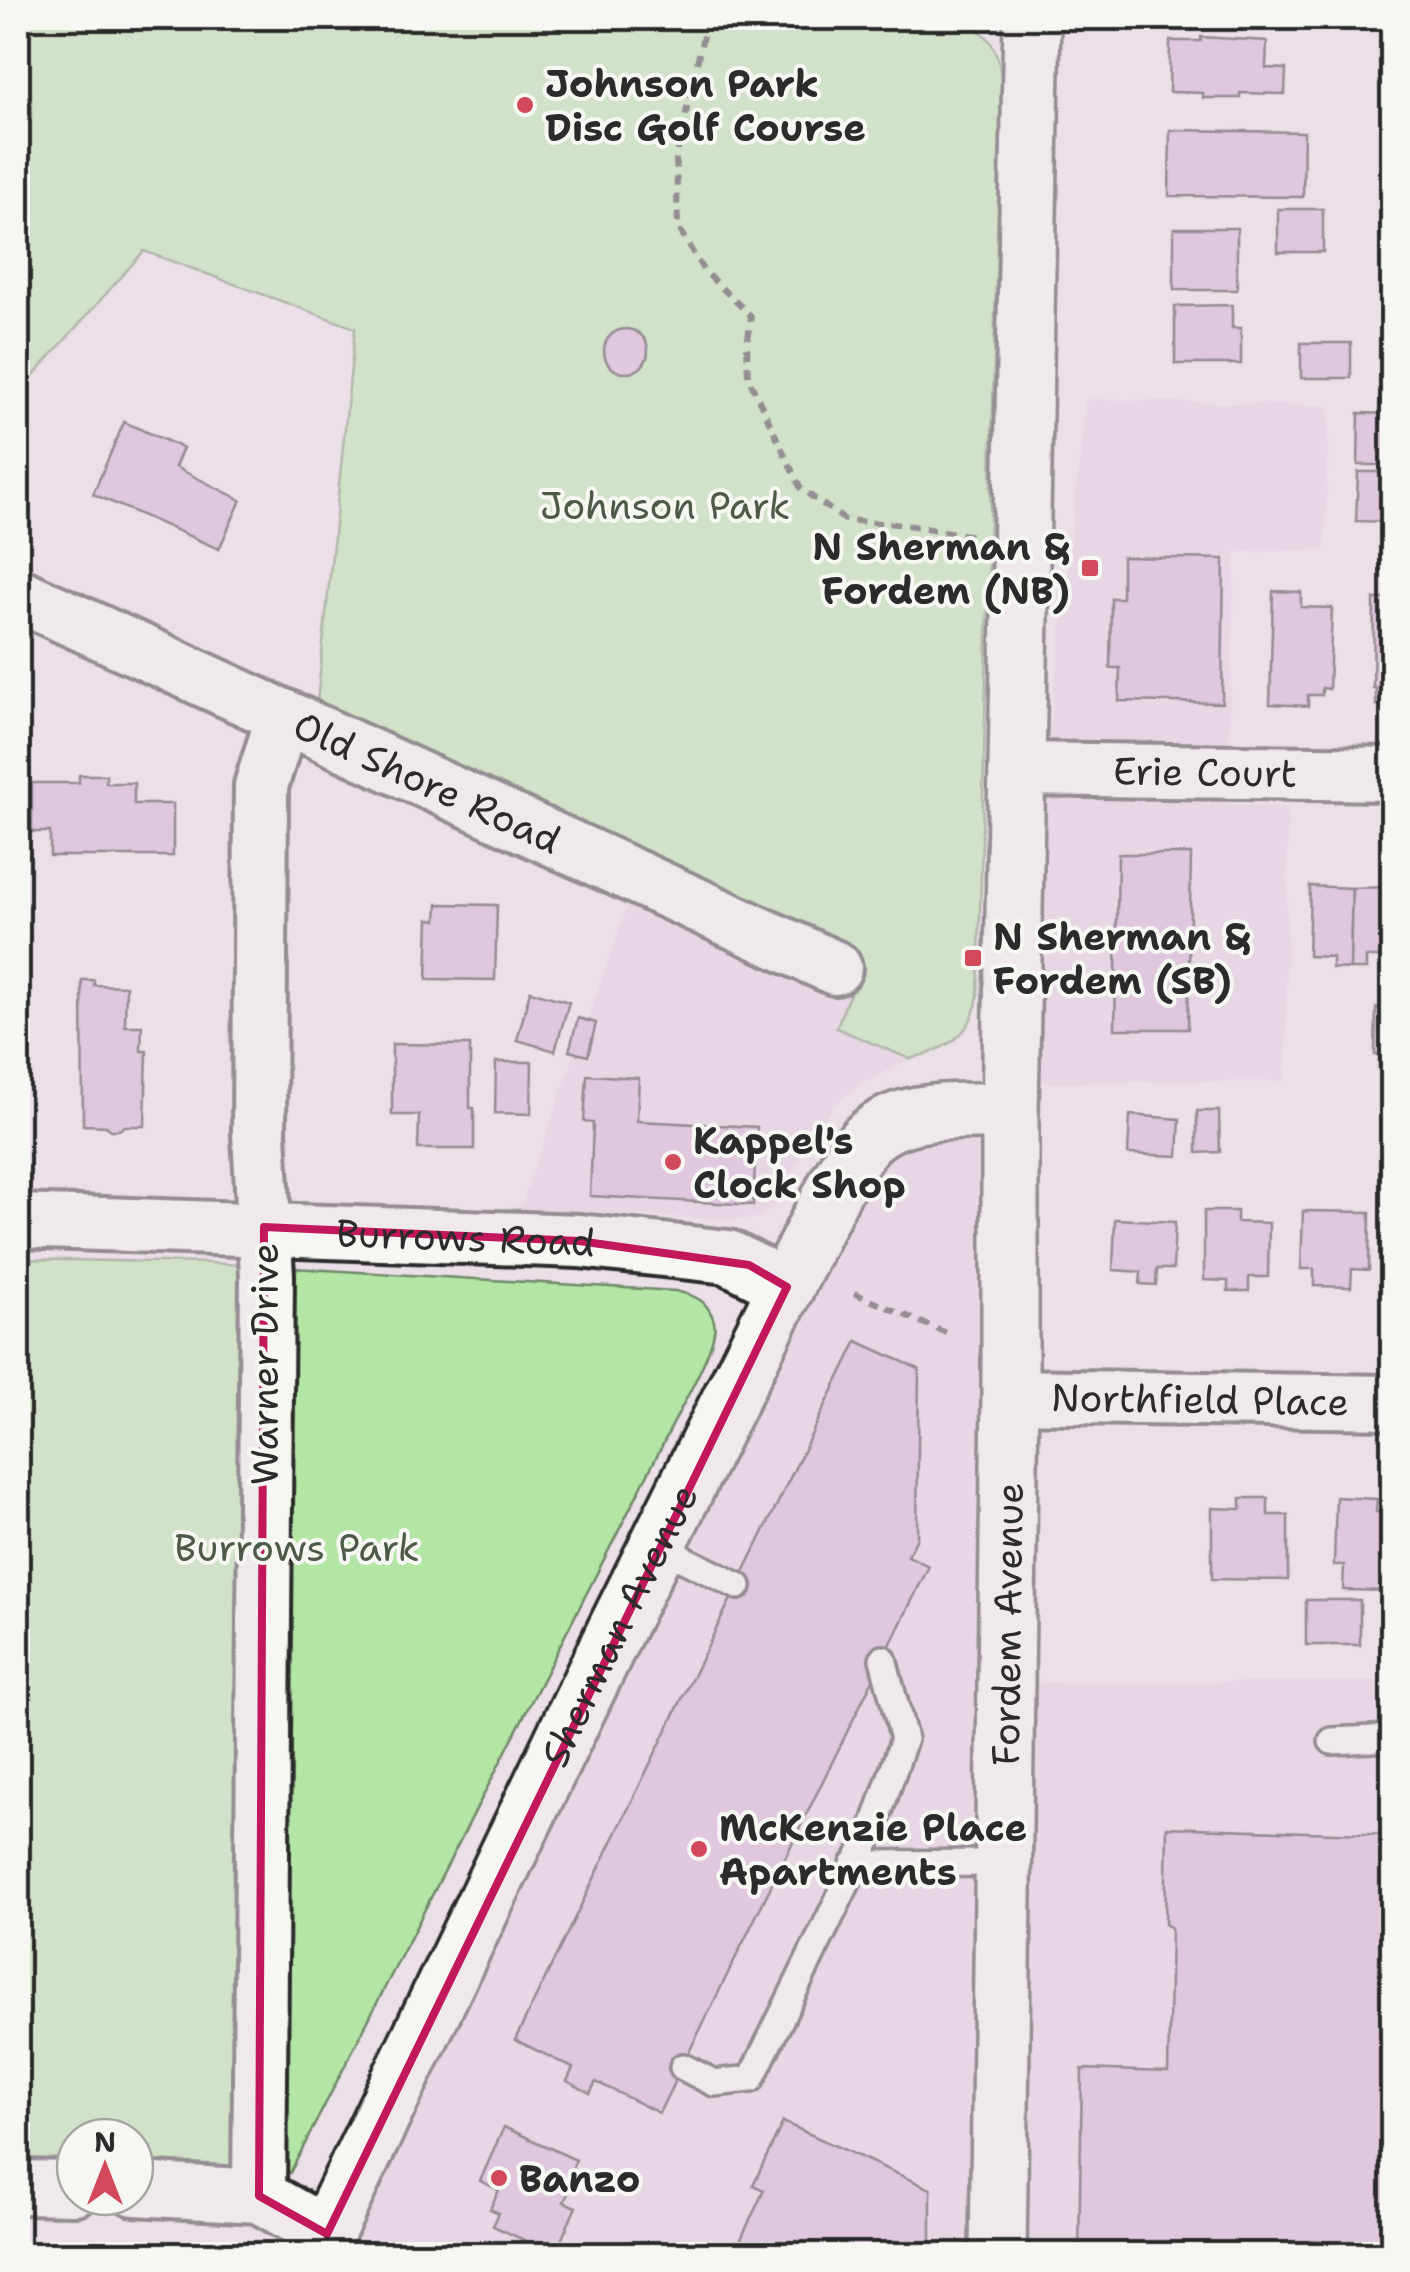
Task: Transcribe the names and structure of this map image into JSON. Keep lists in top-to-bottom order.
{
  "streets": {
    "street": [
      "Erie Court",
      "Old Shore Road",
      "Burrows Road",
      "Warner Drive",
      "Northfield Place",
      "Fordem Avenue",
      "Sherman Avenue"
    ]
  },
  "crossings": [
    ["Erie Court", "Fordem Avenue"],
    ["Old Shore Road", "Warner Drive"],
    ["Burrows Road", "Warner Drive"],
    ["Burrows Road", "Sherman Avenue"],
    ["Northfield Place", "Fordem Avenue"],
    ["Fordem Avenue", "Sherman Avenue"]
  ],
  "parks": ["Johnson Park", "Burrows Park"],
  "places": {
    "other": [
      "Johnson Park Disc Golf Course",
      "Kappel's Clock Shop",
      "McKenzie Place Apartments",
      "Banzo"
    ],
    "transit": ["N Sherman & Fordem (NB)", "N Sherman & Fordem (SB)"]
  },
  "north": "top"
}
